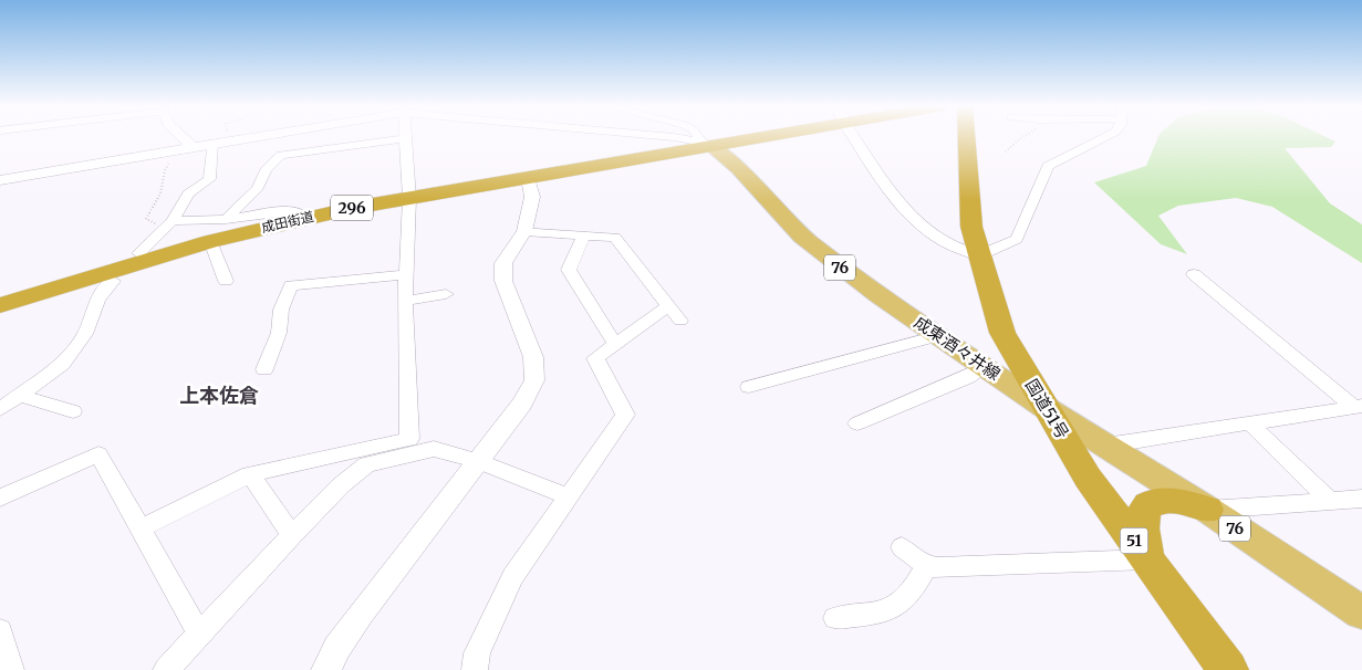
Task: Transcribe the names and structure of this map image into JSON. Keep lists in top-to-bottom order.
{
  "streets": {
    "highway": [
      "296",
      "成田街道",
      "国道51号",
      "51"
    ],
    "main road": ["76", "成東酒々井線"]
  },
  "crossings": [
    ["成田街道", "成東酒々井線"],
    ["成東酒々井線", "国道51号"]
  ],
  "districts": ["上本佐倉"]
}
